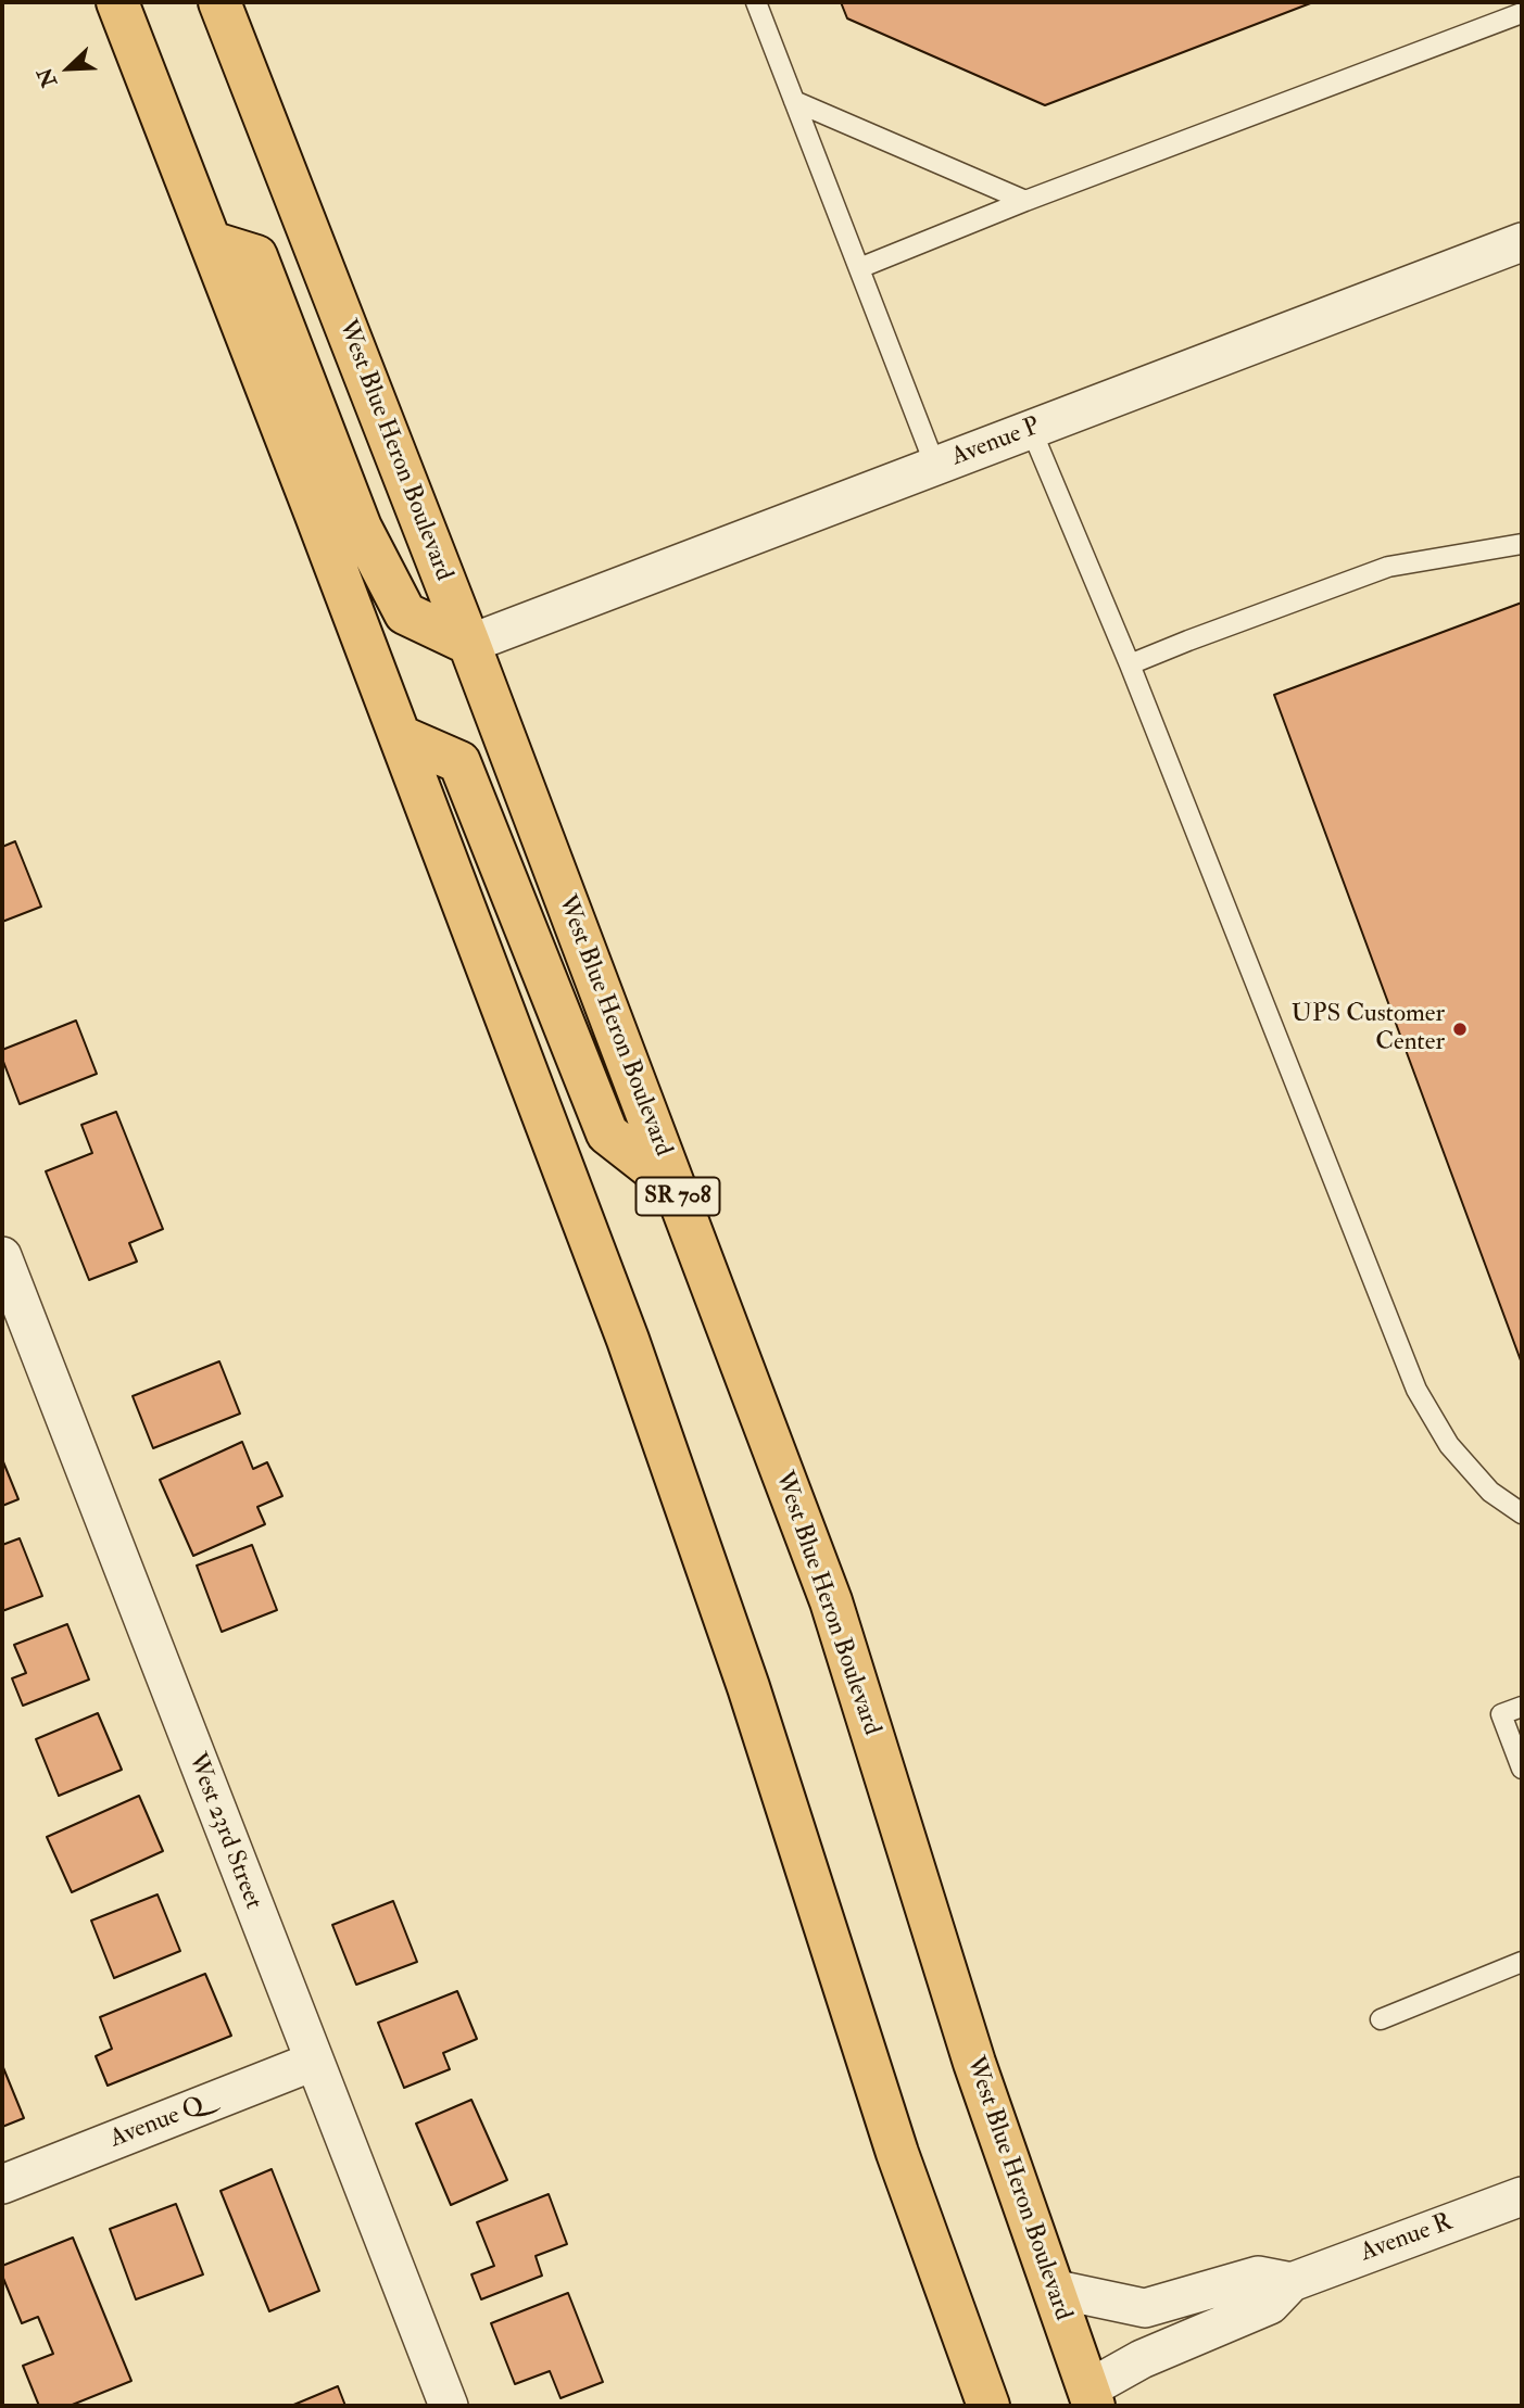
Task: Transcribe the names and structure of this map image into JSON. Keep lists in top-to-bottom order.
{
  "streets": {
    "main road": ["West Blue Heron Boulevard", "SR 708"],
    "street": [
      "Avenue P",
      "West 23rd Street",
      "Avenue Q",
      "Avenue R"
    ]
  },
  "crossings": [
    ["Avenue P", "West Blue Heron Boulevard"],
    ["West Blue Heron Boulevard", "Avenue R"],
    ["West 23rd Street", "Avenue Q"]
  ],
  "places": ["UPS Customer Center"],
  "north": "bottom left"
}
